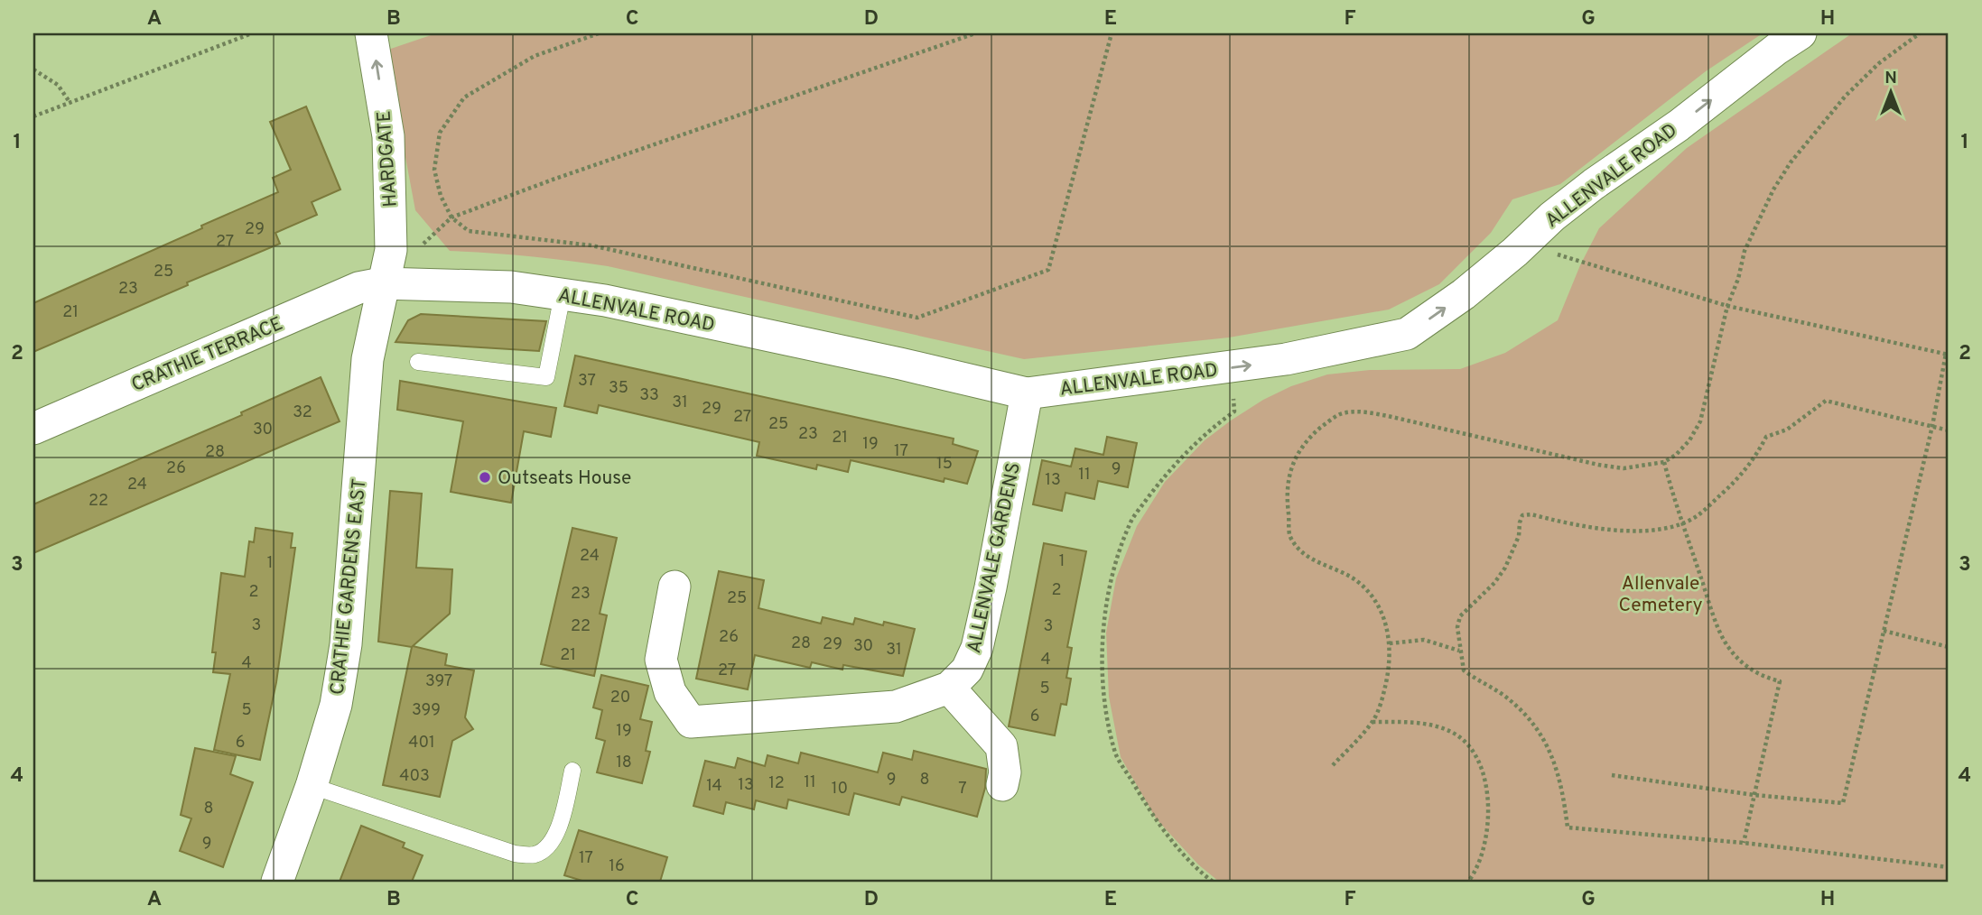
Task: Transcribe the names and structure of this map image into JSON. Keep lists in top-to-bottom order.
{
  "streets": {
    "street": [
      "HARDGATE",
      "ALLENVALE ROAD",
      "CRATHIE TERRACE",
      "ALLENVALE GARDENS",
      "CRATHIE GARDENS EAST"
    ]
  },
  "crossings": [
    ["HARDGATE", "ALLENVALE ROAD"],
    ["HARDGATE", "CRATHIE TERRACE"],
    ["HARDGATE", "CRATHIE GARDENS EAST"],
    ["ALLENVALE ROAD", "CRATHIE TERRACE"],
    ["ALLENVALE ROAD", "ALLENVALE GARDENS"],
    ["ALLENVALE ROAD", "CRATHIE GARDENS EAST"],
    ["CRATHIE TERRACE", "CRATHIE GARDENS EAST"]
  ],
  "one_way": ["HARDGATE", "ALLENVALE ROAD"],
  "parks": ["Allenvale Cemetery"],
  "places": ["Outseats House"],
  "house_numbers": [
    "29",
    "27",
    "25",
    "23",
    "21",
    "37",
    "35",
    "33",
    "31",
    "29",
    "32",
    "27",
    "25",
    "30",
    "23",
    "21",
    "19",
    "17",
    "28",
    "15",
    "26",
    "9",
    "11",
    "13",
    "24",
    "22",
    "24",
    "1",
    "1",
    "2",
    "2",
    "23",
    "25",
    "3",
    "22",
    "3",
    "26",
    "28",
    "29",
    "30",
    "31",
    "21",
    "4",
    "4",
    "27",
    "397",
    "5",
    "20",
    "5",
    "399",
    "6",
    "19",
    "6",
    "401",
    "18",
    "403",
    "9",
    "8",
    "11",
    "12",
    "13",
    "14",
    "10",
    "7",
    "8",
    "9",
    "17",
    "16"
  ],
  "north": "top",
  "grid": {
    "columns": [
      "A",
      "B",
      "C",
      "D",
      "E",
      "F",
      "G",
      "H"
    ],
    "rows": [
      "1",
      "2",
      "3",
      "4"
    ]
  }
}
